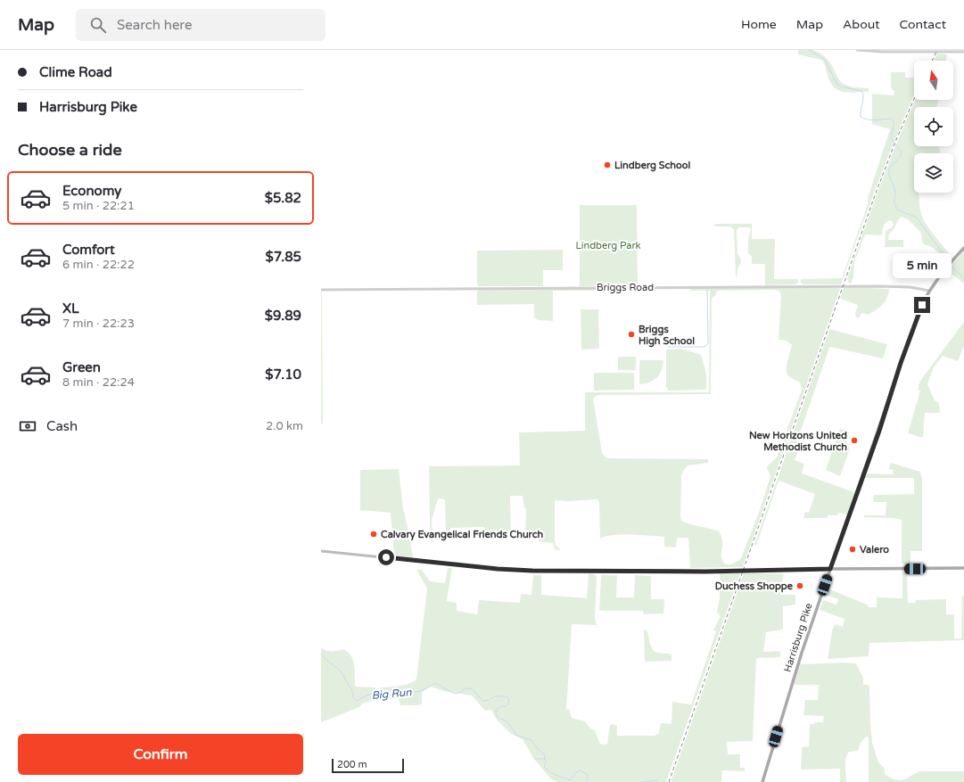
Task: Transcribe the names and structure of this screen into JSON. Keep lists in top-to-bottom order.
{
  "streets": {
    "main road": ["Harrisburg Pike"],
    "street": ["Briggs Road"]
  },
  "crossings": [
    ["Briggs Road", "Harrisburg Pike"]
  ],
  "water": ["Big Run"],
  "parks": ["Lindberg Park"],
  "places": [
    "Lindberg School",
    "Briggs High School",
    "New Horizons United Methodist Church",
    "Calvary Evangelical Friends Church",
    "Valero",
    "Duchess Shoppe"
  ],
  "scale_bar": "200 m",
  "north": "top",
  "page": {
    "header": "Map",
    "search": "Search here",
    "nav": [
      "Home",
      "Map",
      "About",
      "Contact"
    ],
    "banner": ["Clime Road", "Harrisburg Pike"],
    "heading": "Choose a ride",
    "list": [
      {
        "name": "Economy",
        "note": "5 min · 22:21",
        "value": "$5.82"
      },
      {
        "name": "Comfort",
        "note": "6 min · 22:22",
        "value": "$7.85"
      },
      {
        "name": "XL",
        "note": "7 min · 22:23",
        "value": "$9.89"
      },
      {
        "name": "Green",
        "note": "8 min · 22:24",
        "value": "$7.10"
      }
    ],
    "bubble": "5 min",
    "pay": ["Cash", "2.0 km"],
    "buttons": "Confirm",
    "scale": "200 m"
  }
}
